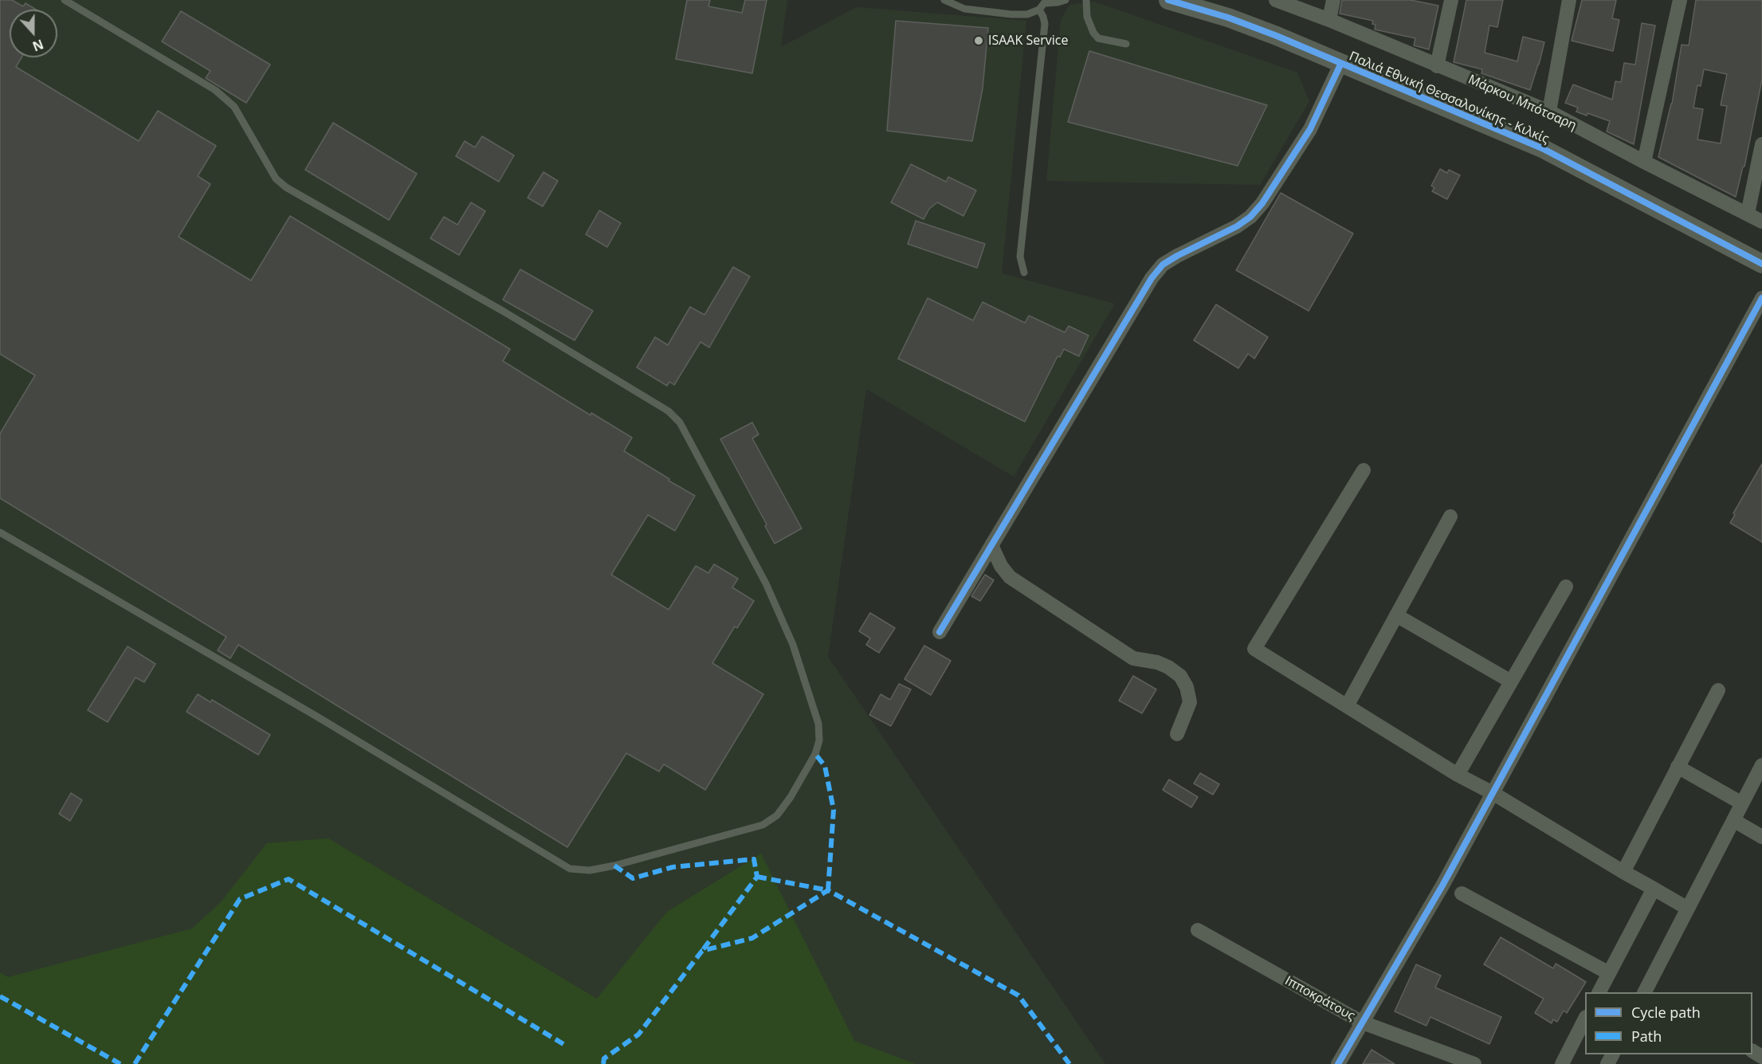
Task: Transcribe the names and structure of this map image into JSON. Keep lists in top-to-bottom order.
{
  "streets": {
    "main road": ["Παλιά Εθνική Θεσσαλονίκης - Κιλκίς"],
    "street": ["Μάρκου Μπότσαρη", "Ιπποκράτους"]
  },
  "places": ["ISAAK Service"],
  "legend": ["Cycle path", "Path"],
  "north": "bottom"
}
